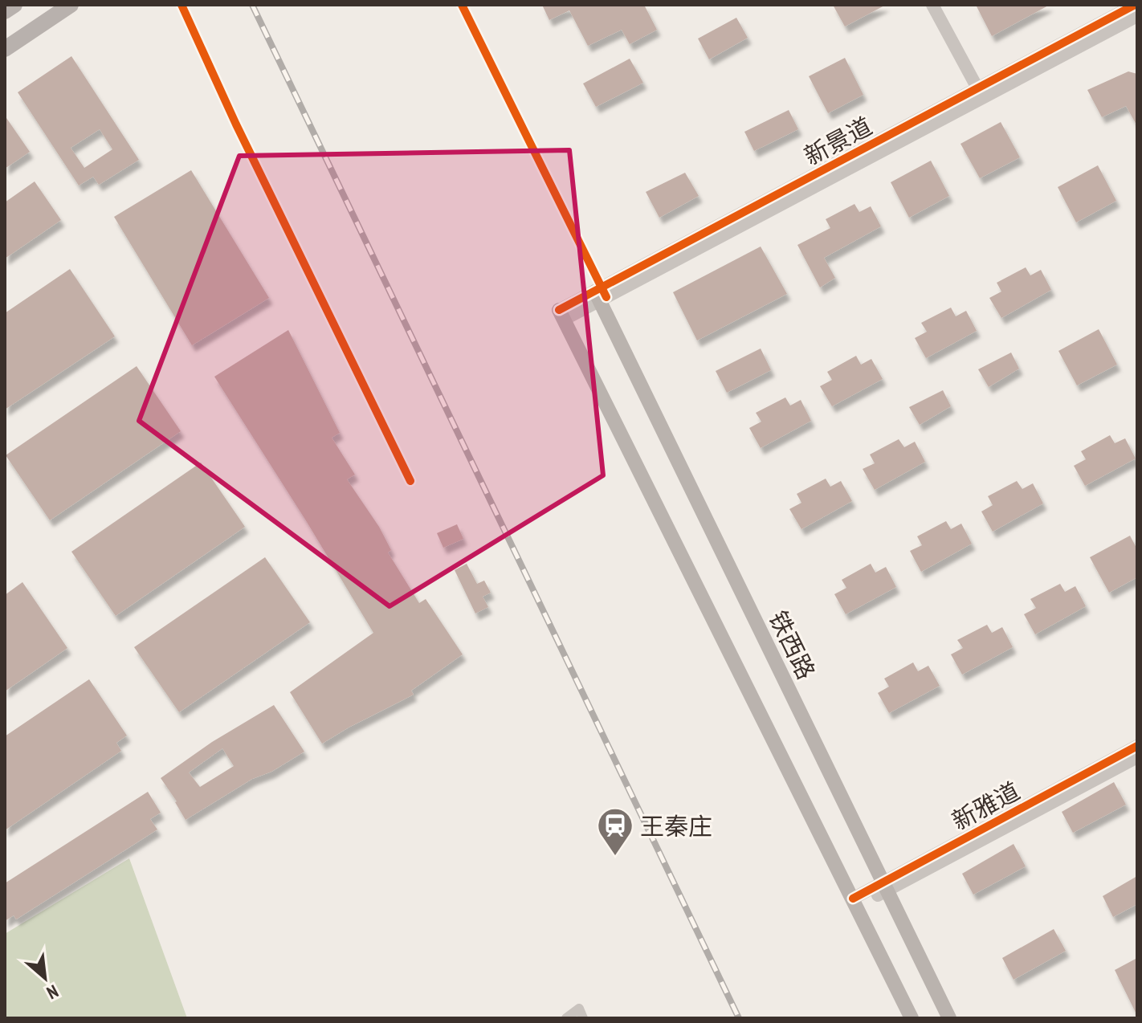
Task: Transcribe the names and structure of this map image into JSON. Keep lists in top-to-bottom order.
{
  "streets": {
    "main road": ["铁西路"],
    "street": ["新景道", "新雅道"]
  },
  "crossings": [
    ["新景道", "铁西路"],
    ["铁西路", "新雅道"]
  ],
  "places": {
    "station": ["王秦庄"]
  },
  "north": "bottom right"
}
